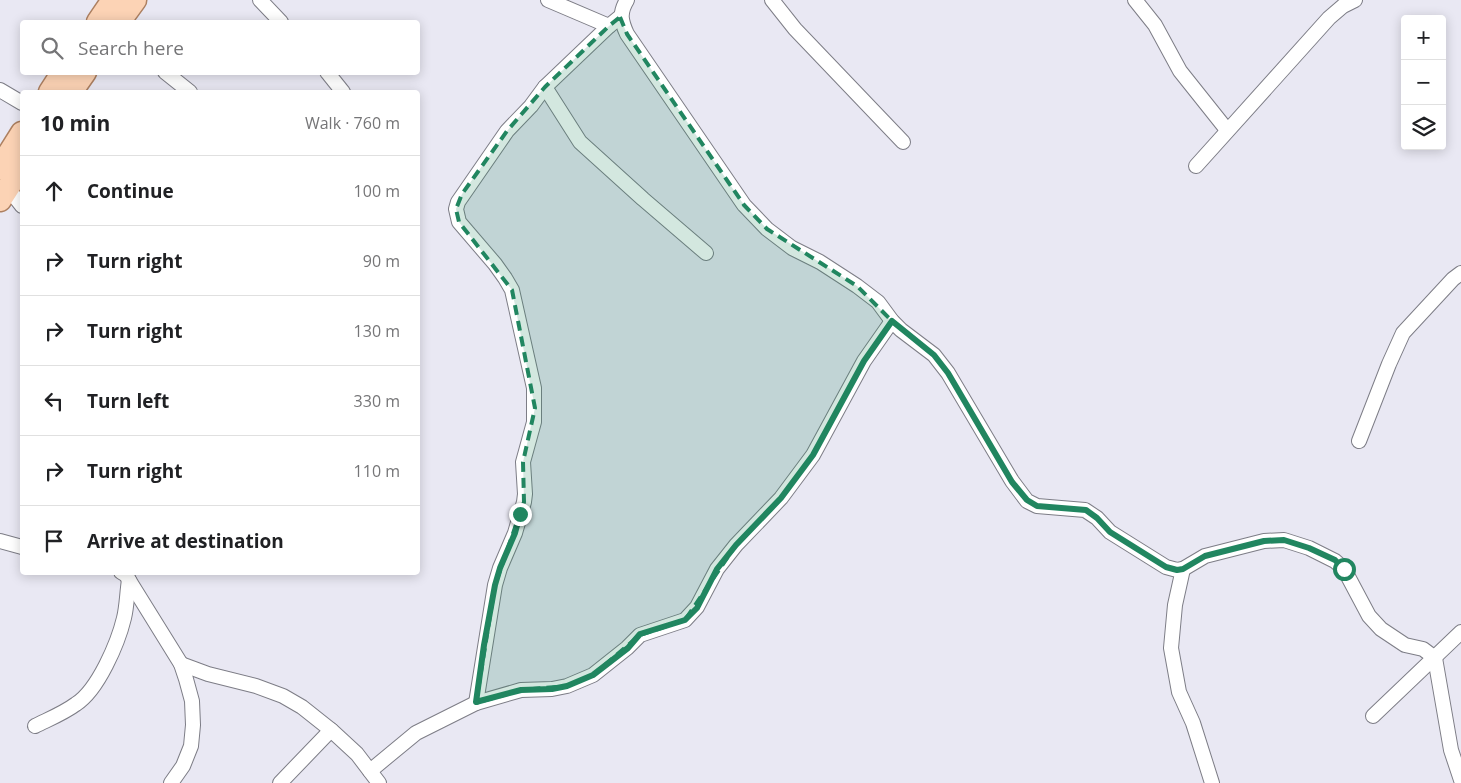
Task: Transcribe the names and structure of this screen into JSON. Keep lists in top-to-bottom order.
{
  "page": {
    "map_buttons": ["+", "−"],
    "search": "Search here",
    "heading": ["10 min", "Walk · 760 m"],
    "list": [
      ["Continue", "100 m"],
      ["Turn right", "90 m"],
      ["Turn right", "130 m"],
      ["Turn left", "330 m"],
      ["Turn right", "110 m"],
      "Arrive at destination"
    ]
  }
}
